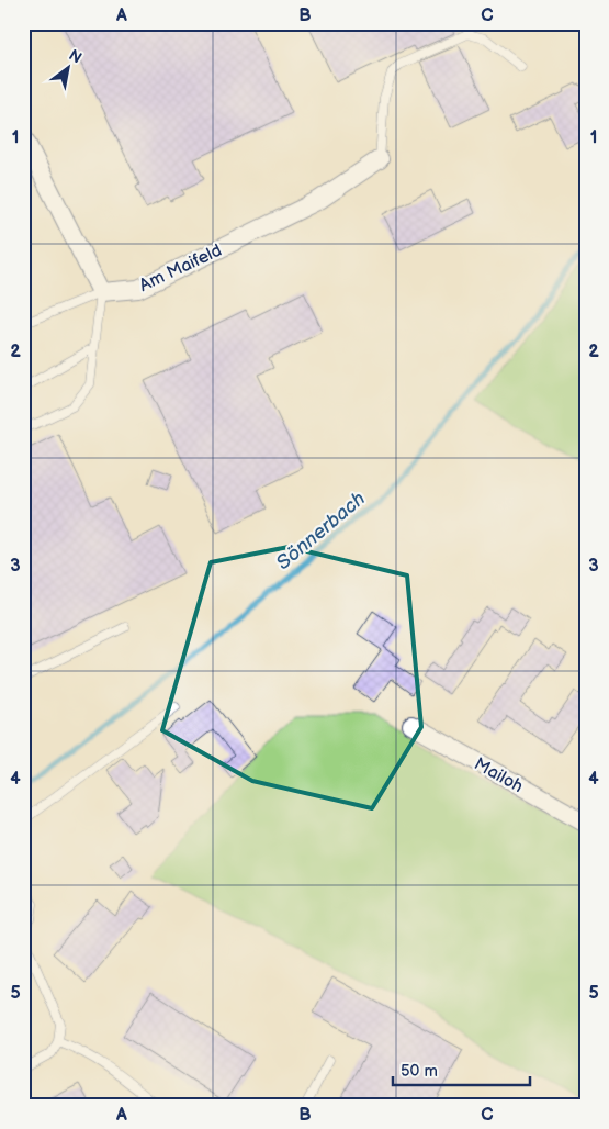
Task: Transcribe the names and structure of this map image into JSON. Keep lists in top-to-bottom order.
{
  "streets": {
    "street": ["Am Maifeld", "Mailoh"]
  },
  "water": ["Sönnerbach"],
  "scale_bar": "50 m",
  "north": "top right",
  "grid": {
    "columns": ["A", "B", "C"],
    "rows": [
      "1",
      "2",
      "3",
      "4",
      "5"
    ]
  }
}
